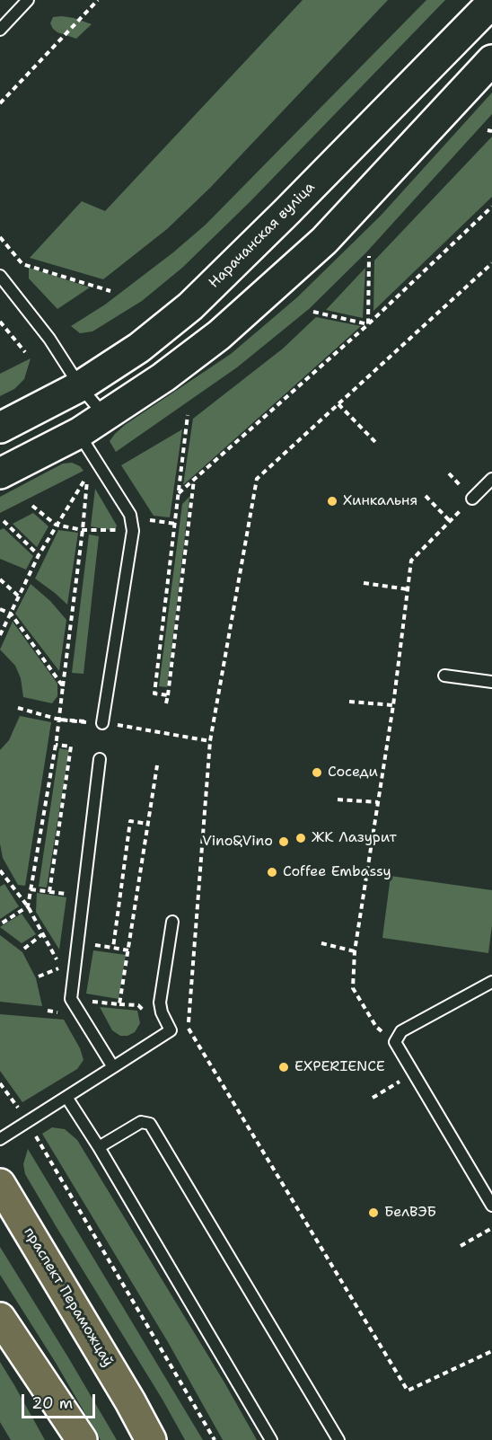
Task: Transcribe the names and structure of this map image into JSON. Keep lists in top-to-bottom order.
{
  "streets": {
    "main road": ["Нарачанская вуліца", "праспект Пераможцаў"]
  },
  "places": [
    "Хинкальня",
    "Соседи",
    "ЖК Лазурит",
    "Vino&Vino",
    "Coffee Embassy",
    "EXPERIENCE",
    "БелВЭБ"
  ],
  "scale_bar": "20 m"
}
